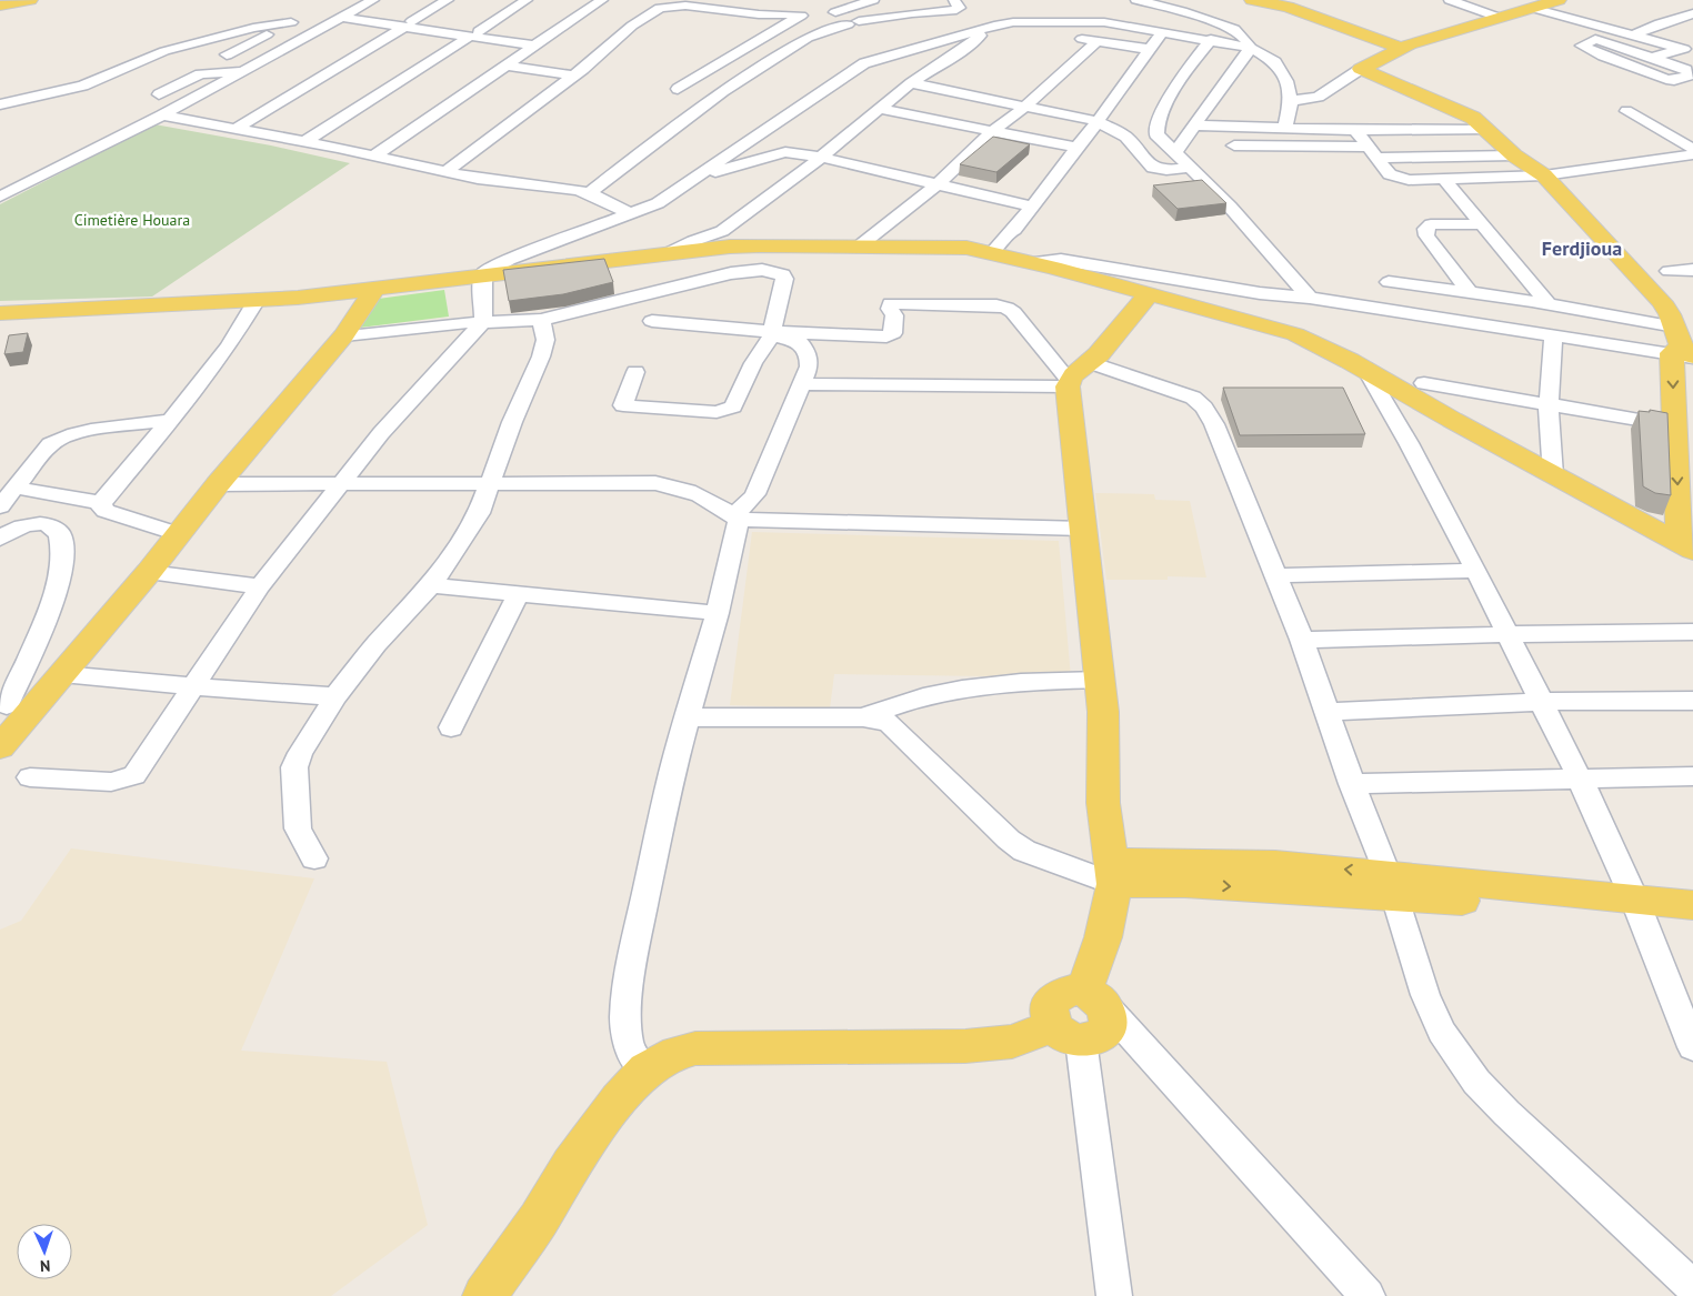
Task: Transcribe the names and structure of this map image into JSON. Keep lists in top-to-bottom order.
{
  "districts": ["Ferdjioua"],
  "parks": ["Cimetière Houara"],
  "north": "bottom"
}
